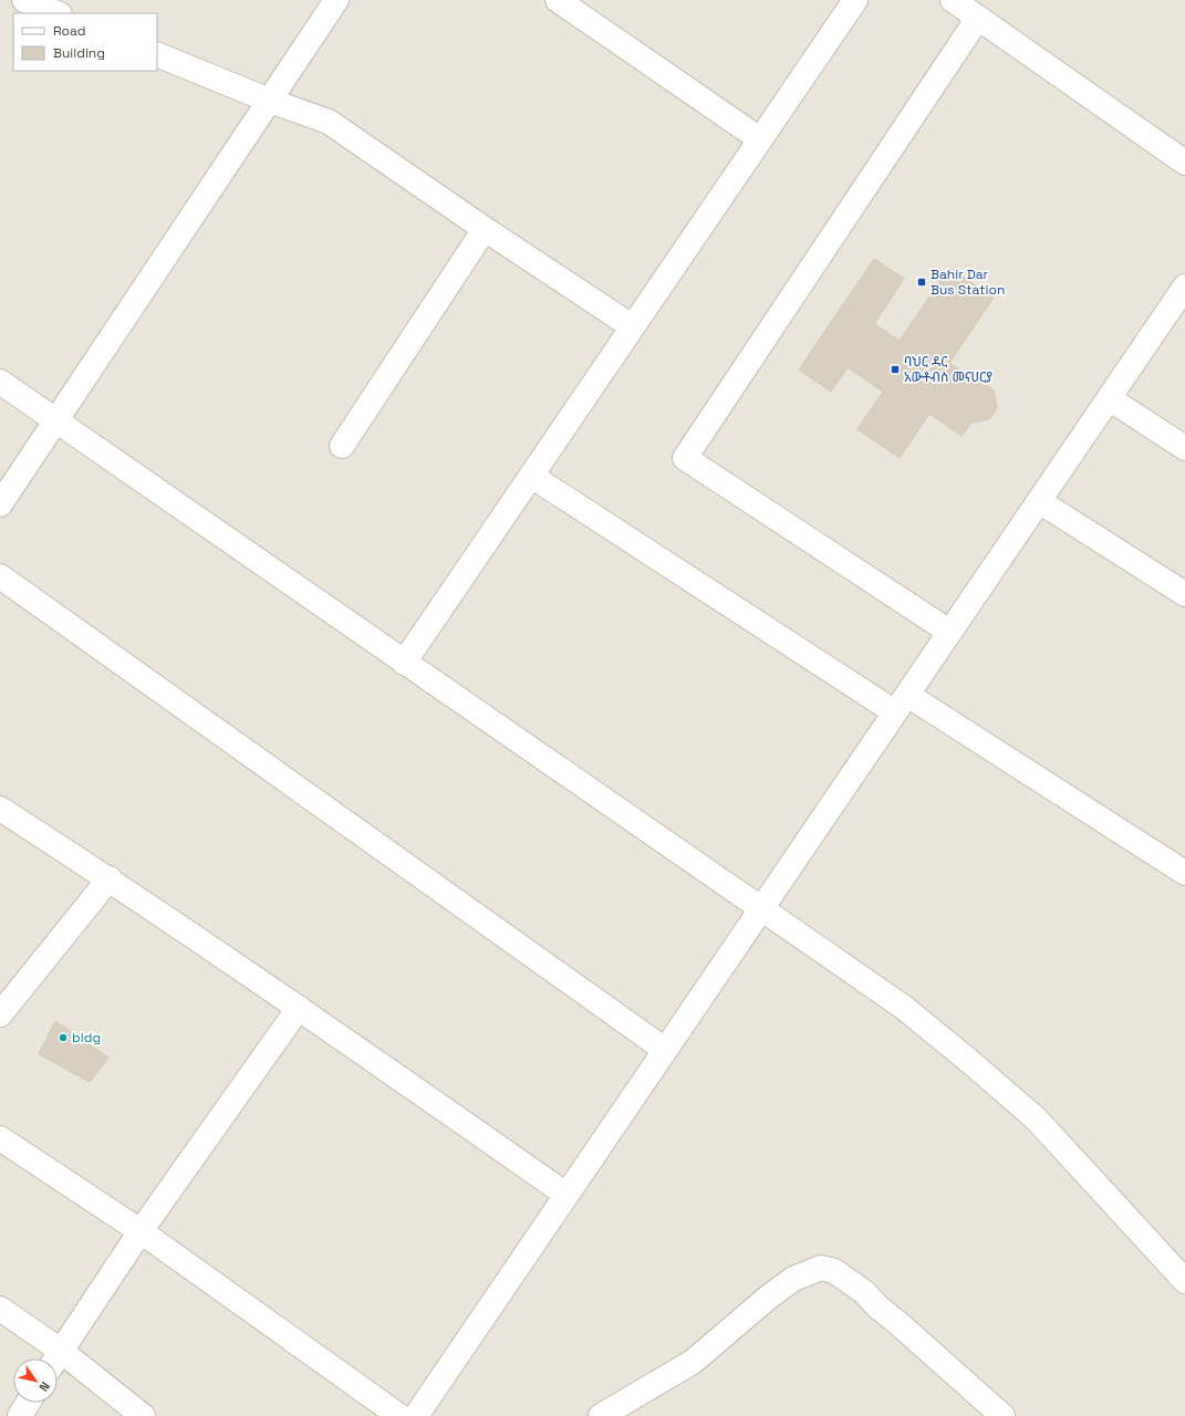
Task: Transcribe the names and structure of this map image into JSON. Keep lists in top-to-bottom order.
{
  "places": {
    "transit": ["Bahir Dar Bus Station", "ባህር ዳር አውቶብስ መናሀርያ"],
    "other": ["bldg"]
  },
  "legend": ["Road", "Building"],
  "north": "bottom right"
}
